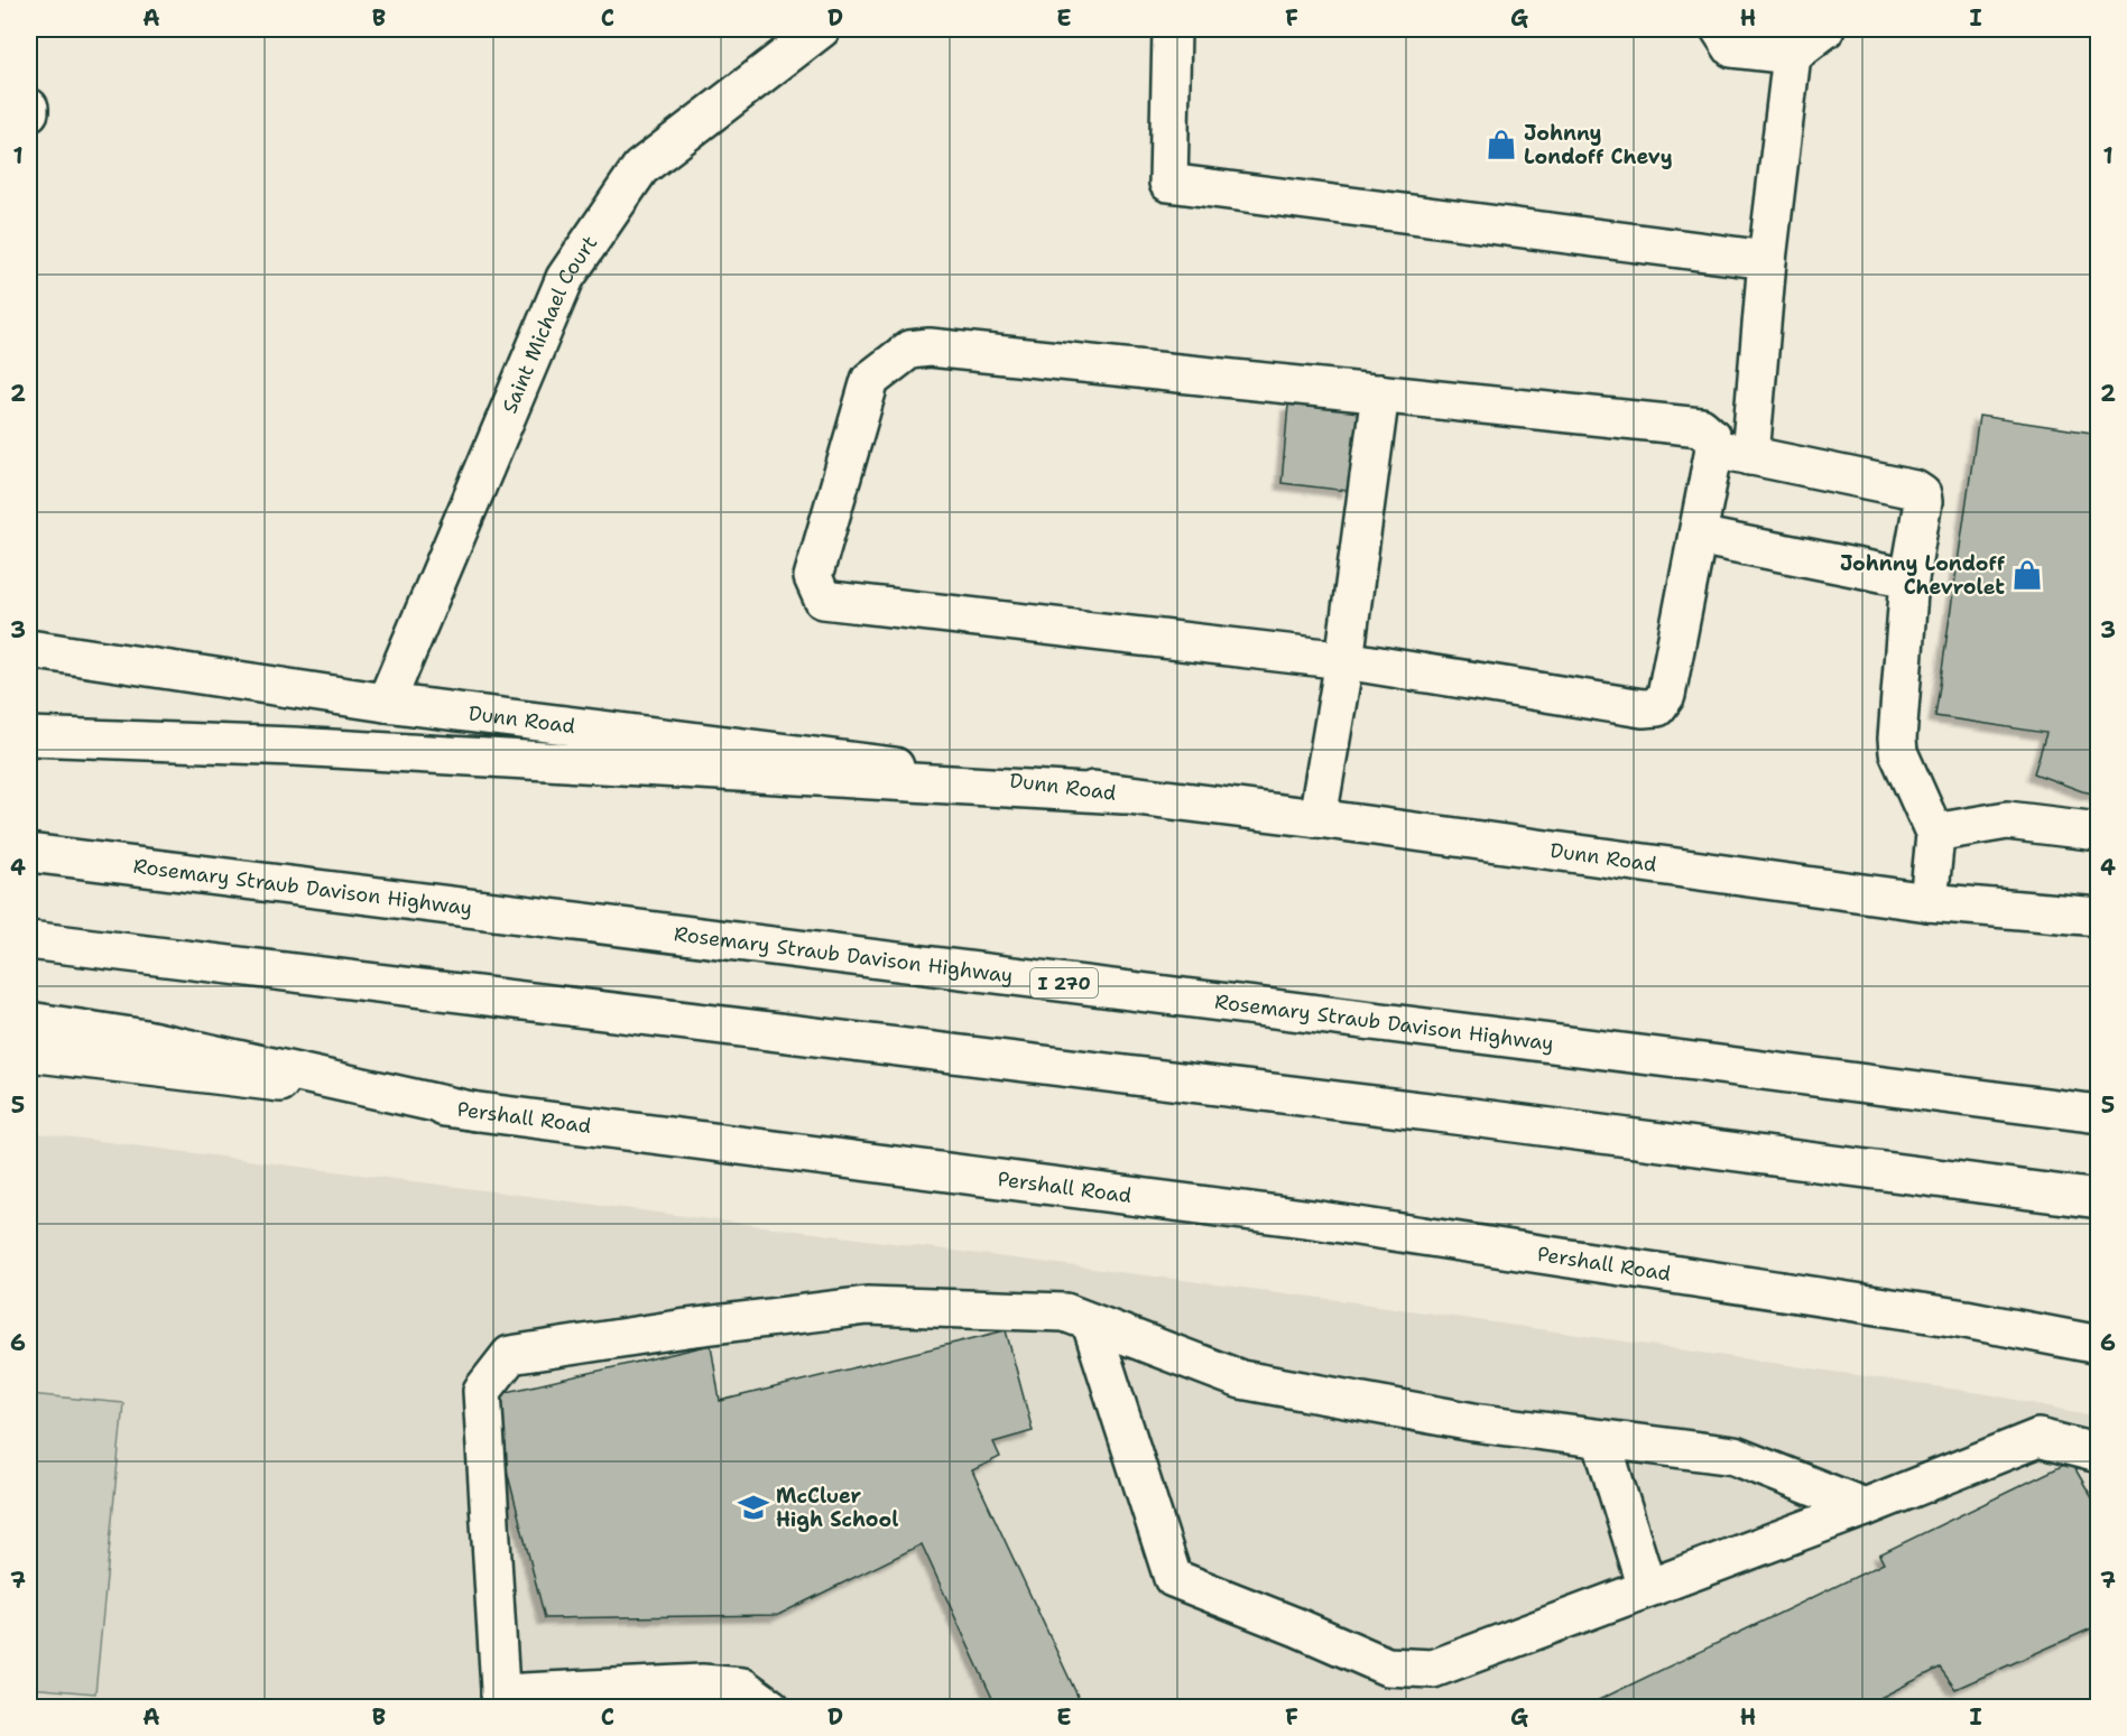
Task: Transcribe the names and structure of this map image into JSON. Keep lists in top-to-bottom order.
{
  "streets": {
    "main road": [
      "Saint Michael Court",
      "Dunn Road",
      "Rosemary Straub Davison Highway",
      "I 270",
      "Pershall Road"
    ]
  },
  "crossings": [
    ["Saint Michael Court", "Dunn Road"]
  ],
  "places": {
    "shop": ["Johnny Londoff Chevy", "Johnny Londoff Chevrolet"],
    "school or university": ["McCluer High School"]
  },
  "grid": {
    "columns": [
      "A",
      "B",
      "C",
      "D",
      "E",
      "F",
      "G",
      "H",
      "I"
    ],
    "rows": [
      "1",
      "2",
      "3",
      "4",
      "5",
      "6",
      "7"
    ]
  }
}
